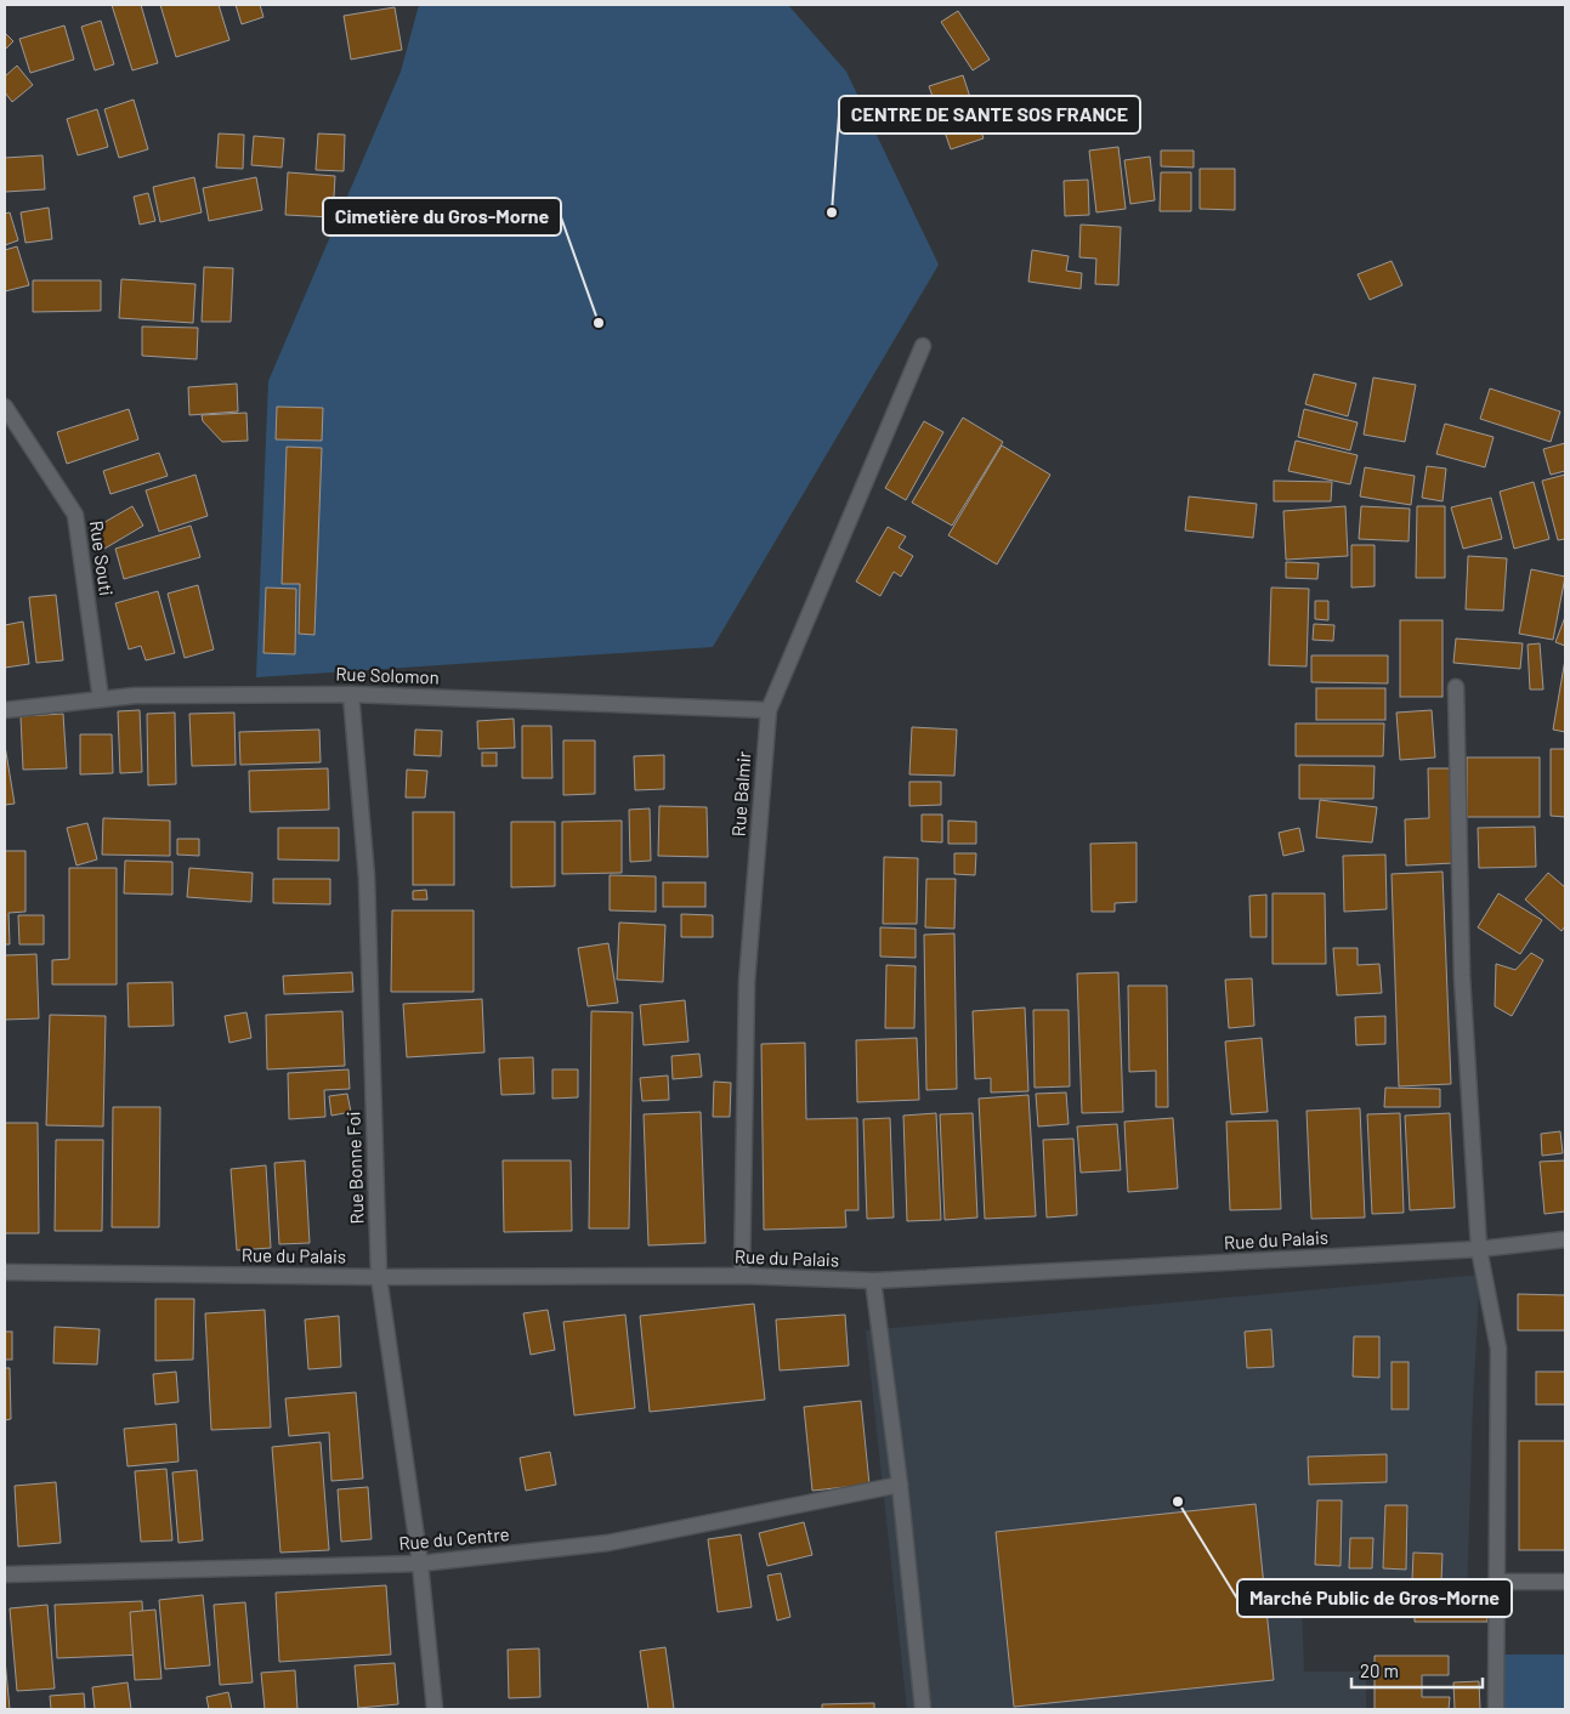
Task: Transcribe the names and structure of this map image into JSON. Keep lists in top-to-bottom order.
{
  "streets": {
    "street": [
      "Rue Souti",
      "Rue Solomon",
      "Rue Balmir",
      "Rue Bonne Foi",
      "Rue du Palais",
      "Rue du Centre"
    ]
  },
  "crossings": [
    ["Rue Souti", "Rue Solomon"],
    ["Rue Solomon", "Rue Balmir"],
    ["Rue Solomon", "Rue Bonne Foi"],
    ["Rue Balmir", "Rue du Palais"],
    ["Rue Bonne Foi", "Rue du Palais"],
    ["Rue Bonne Foi", "Rue du Centre"]
  ],
  "places": ["CENTRE DE SANTE SOS FRANCE", "Cimetière du Gros-Morne", "Marché Public de Gros-Morne"],
  "scale_bar": "20 m"
}
